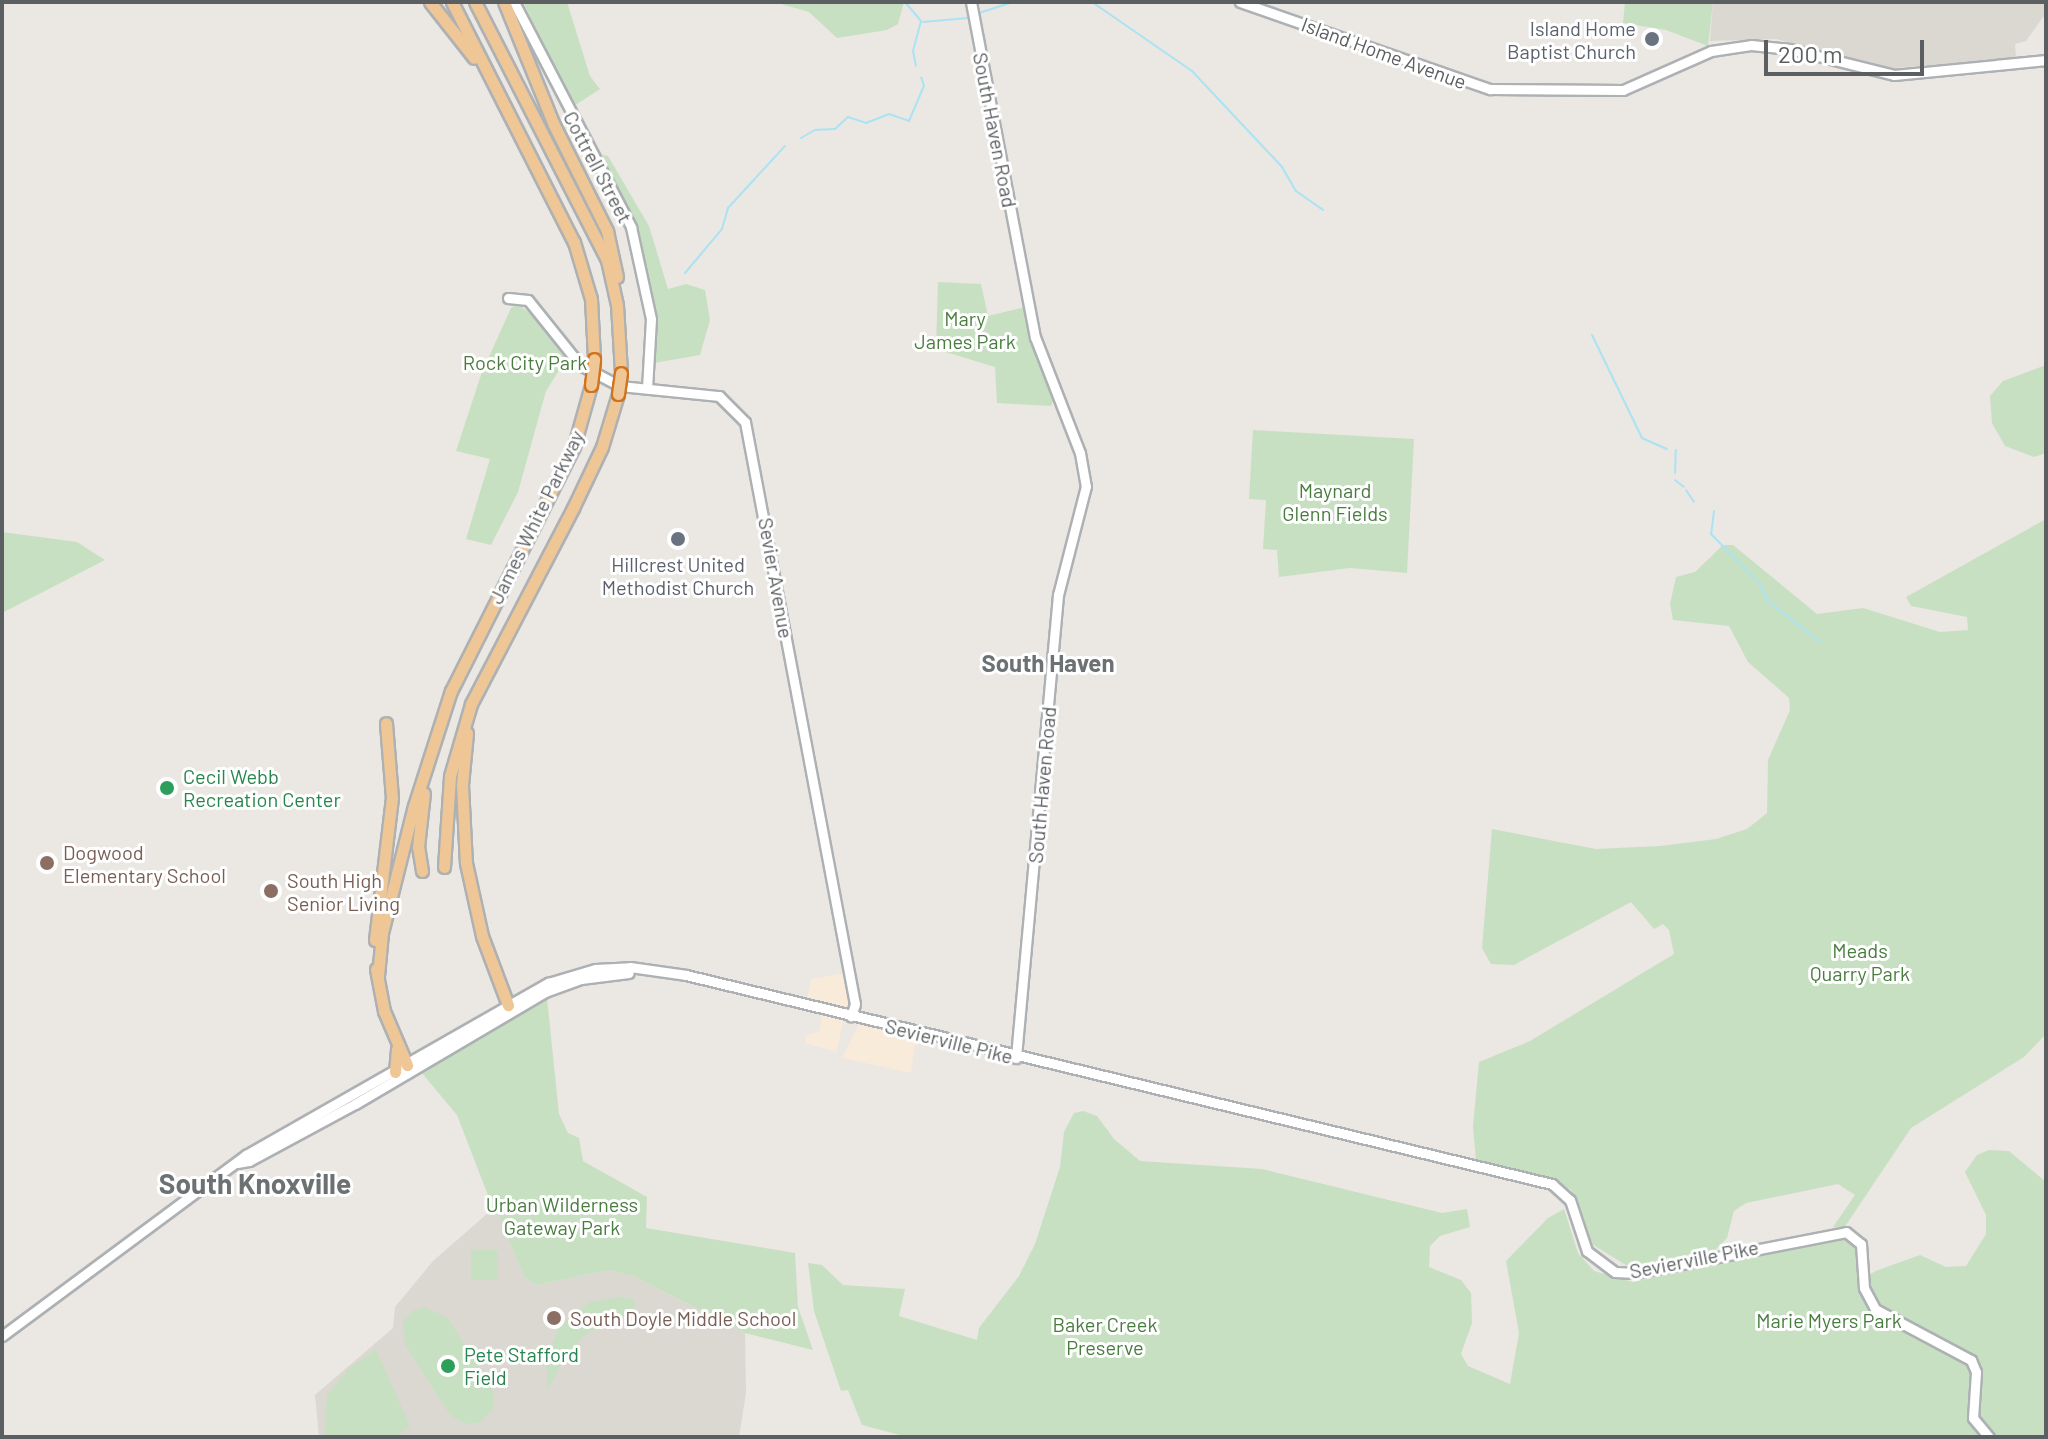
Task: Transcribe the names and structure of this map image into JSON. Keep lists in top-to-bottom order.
{
  "streets": {
    "highway": ["James White Parkway"],
    "street": [
      "Island Home Avenue",
      "South Haven Road",
      "Cottrell Street",
      "Sevier Avenue",
      "Sevierville Pike"
    ]
  },
  "crossings": [
    ["South Haven Road", "Sevierville Pike"],
    ["Cottrell Street", "Sevier Avenue"],
    ["Sevier Avenue", "Sevierville Pike"]
  ],
  "districts": ["South Haven", "South Knoxville"],
  "parks": [
    "Mary James Park",
    "Rock City Park",
    "Maynard Glenn Fields",
    "Meads Quarry Park",
    "Urban Wilderness Gateway Park",
    "Marie Myers Park",
    "Baker Creek Preserve"
  ],
  "places": [
    "Island Home Baptist Church",
    "Hillcrest United Methodist Church",
    "Cecil Webb Recreation Center",
    "Dogwood Elementary School",
    "South High Senior Living",
    "South Doyle Middle School",
    "Pete Stafford Field"
  ],
  "scale_bar": "200 m"
}
